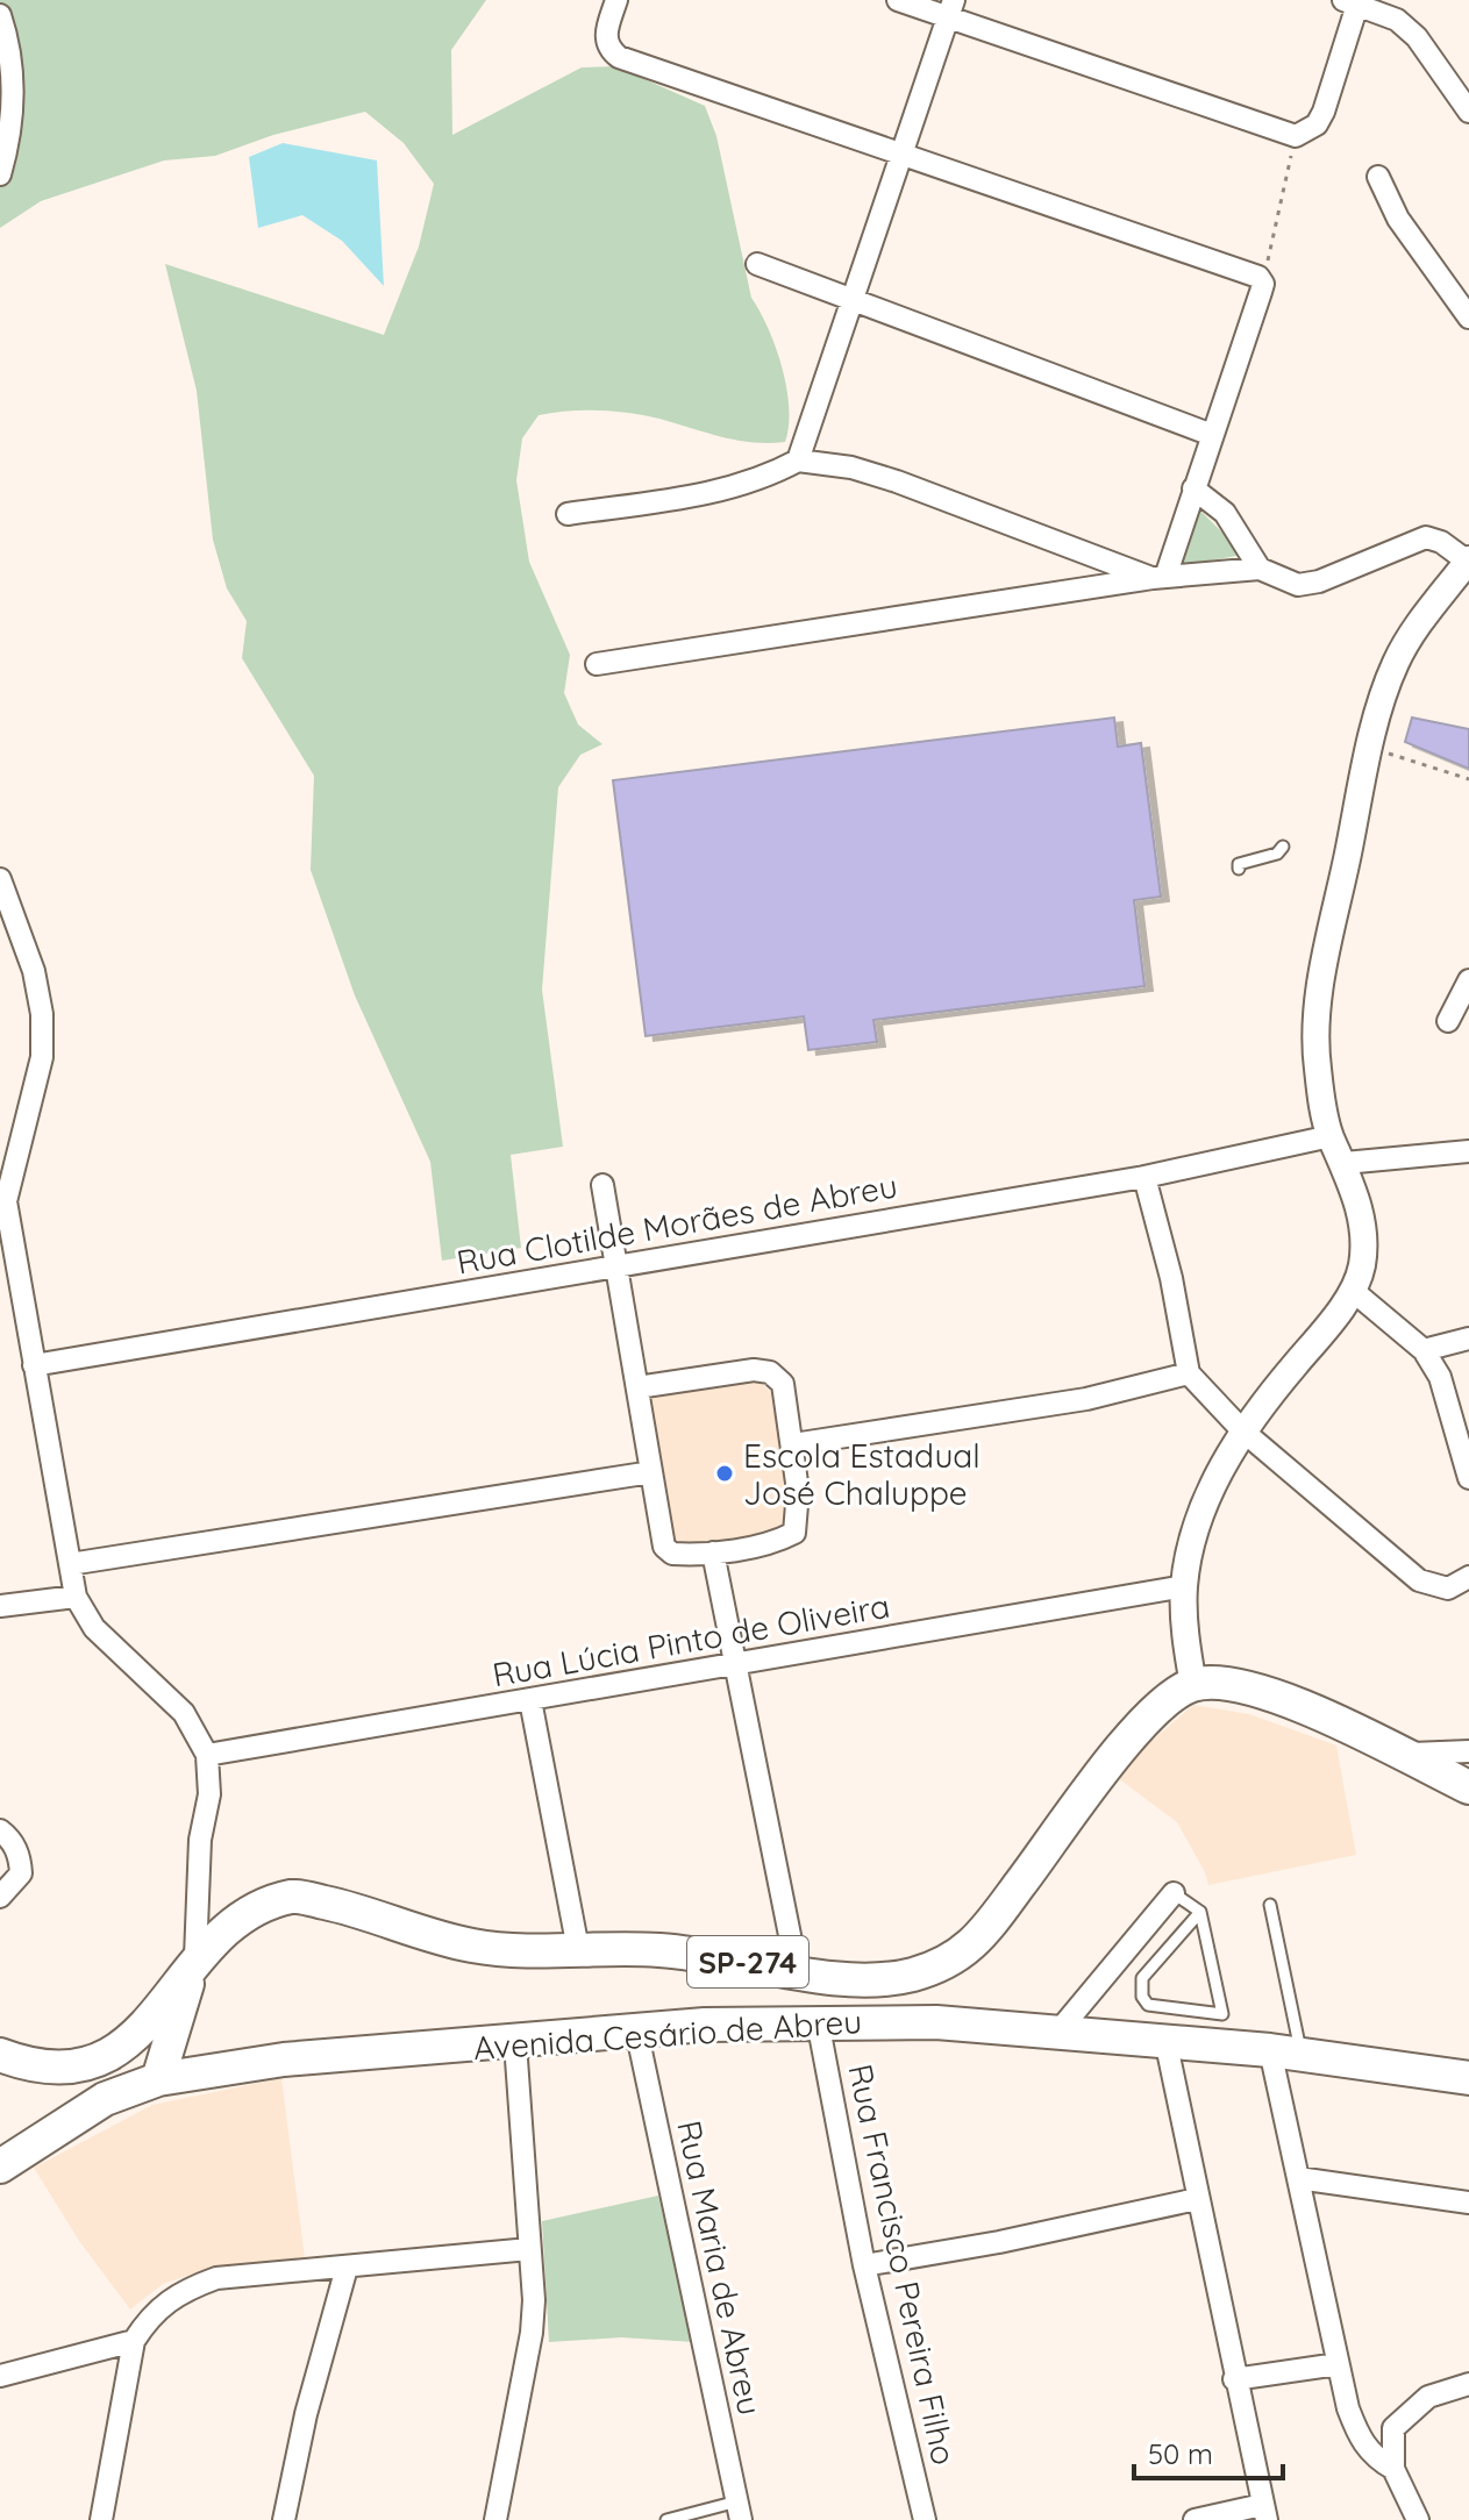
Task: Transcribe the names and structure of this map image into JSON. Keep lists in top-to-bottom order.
{
  "streets": {
    "main road": ["SP-274", "Avenida Cesário de Abreu"],
    "street": [
      "Rua Clotilde Morães de Abreu",
      "Rua Lúcia Pinto de Oliveira",
      "Rua Francisco Pereira Filho",
      "Rua Maria de Abreu"
    ]
  },
  "crossings": [
    ["Avenida Cesário de Abreu", "Rua Francisco Pereira Filho"],
    ["Avenida Cesário de Abreu", "Rua Maria de Abreu"]
  ],
  "places": ["Escola Estadual José Chaluppe"],
  "scale_bar": "50 m"
}
